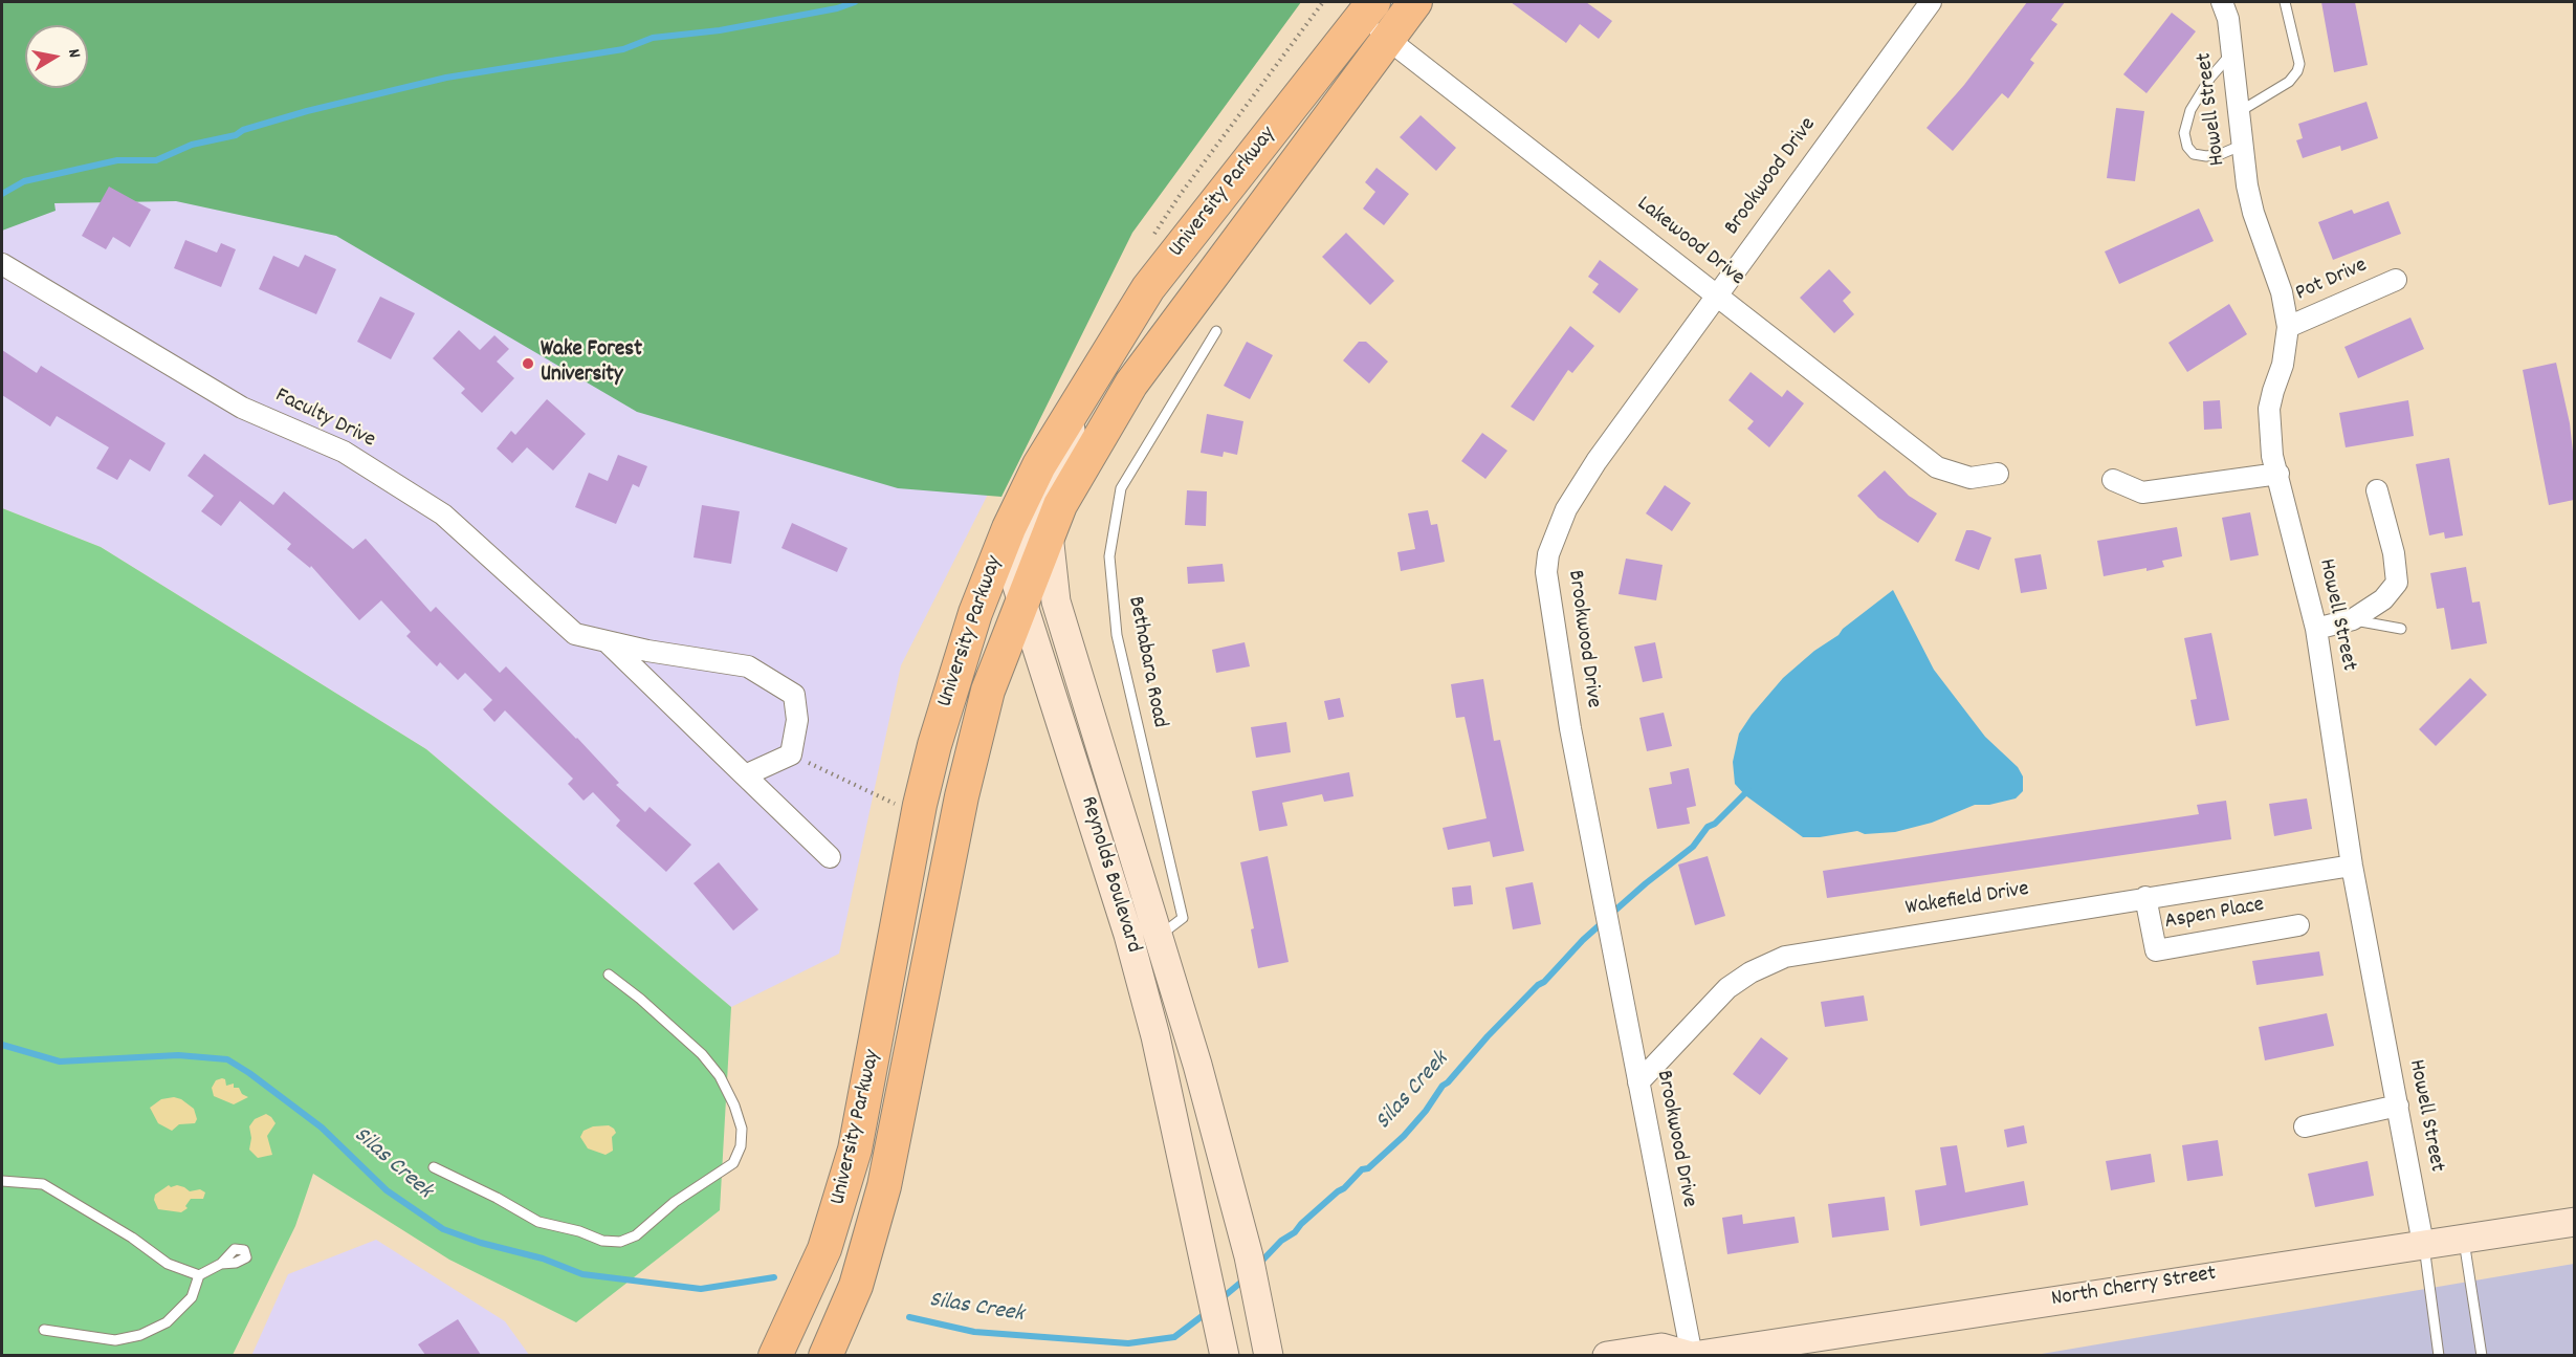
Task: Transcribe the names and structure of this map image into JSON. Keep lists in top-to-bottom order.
{
  "streets": {
    "main road": ["University Parkway", "Reynolds Boulevard", "North Cherry Street"],
    "street": [
      "Howell Street",
      "Brookwood Drive",
      "Lakewood Drive",
      "Pot Drive",
      "Faculty Drive",
      "Wakefield Drive",
      "Aspen Place"
    ],
    "lane": ["Bethabara Road"]
  },
  "crossings": [
    ["Howell Street", "Pot Drive"],
    ["Howell Street", "Wakefield Drive"],
    ["Howell Street", "North Cherry Street"],
    ["Brookwood Drive", "Lakewood Drive"],
    ["Brookwood Drive", "Wakefield Drive"],
    ["Brookwood Drive", "North Cherry Street"],
    ["University Parkway", "Lakewood Drive"],
    ["University Parkway", "Reynolds Boulevard"],
    ["Bethabara Road", "Reynolds Boulevard"],
    ["Wakefield Drive", "Aspen Place"]
  ],
  "water": ["Silas Creek"],
  "places": ["Wake Forest University"],
  "north": "right"
}
